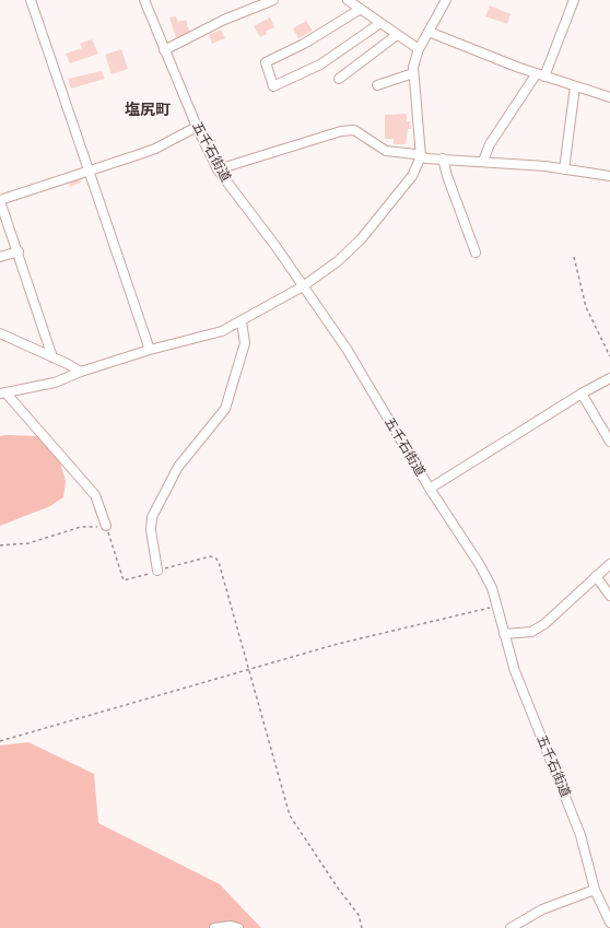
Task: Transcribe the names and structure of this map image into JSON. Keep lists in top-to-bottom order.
{
  "streets": {
    "street": ["五千石街道"]
  },
  "districts": ["塩尻町"]
}
